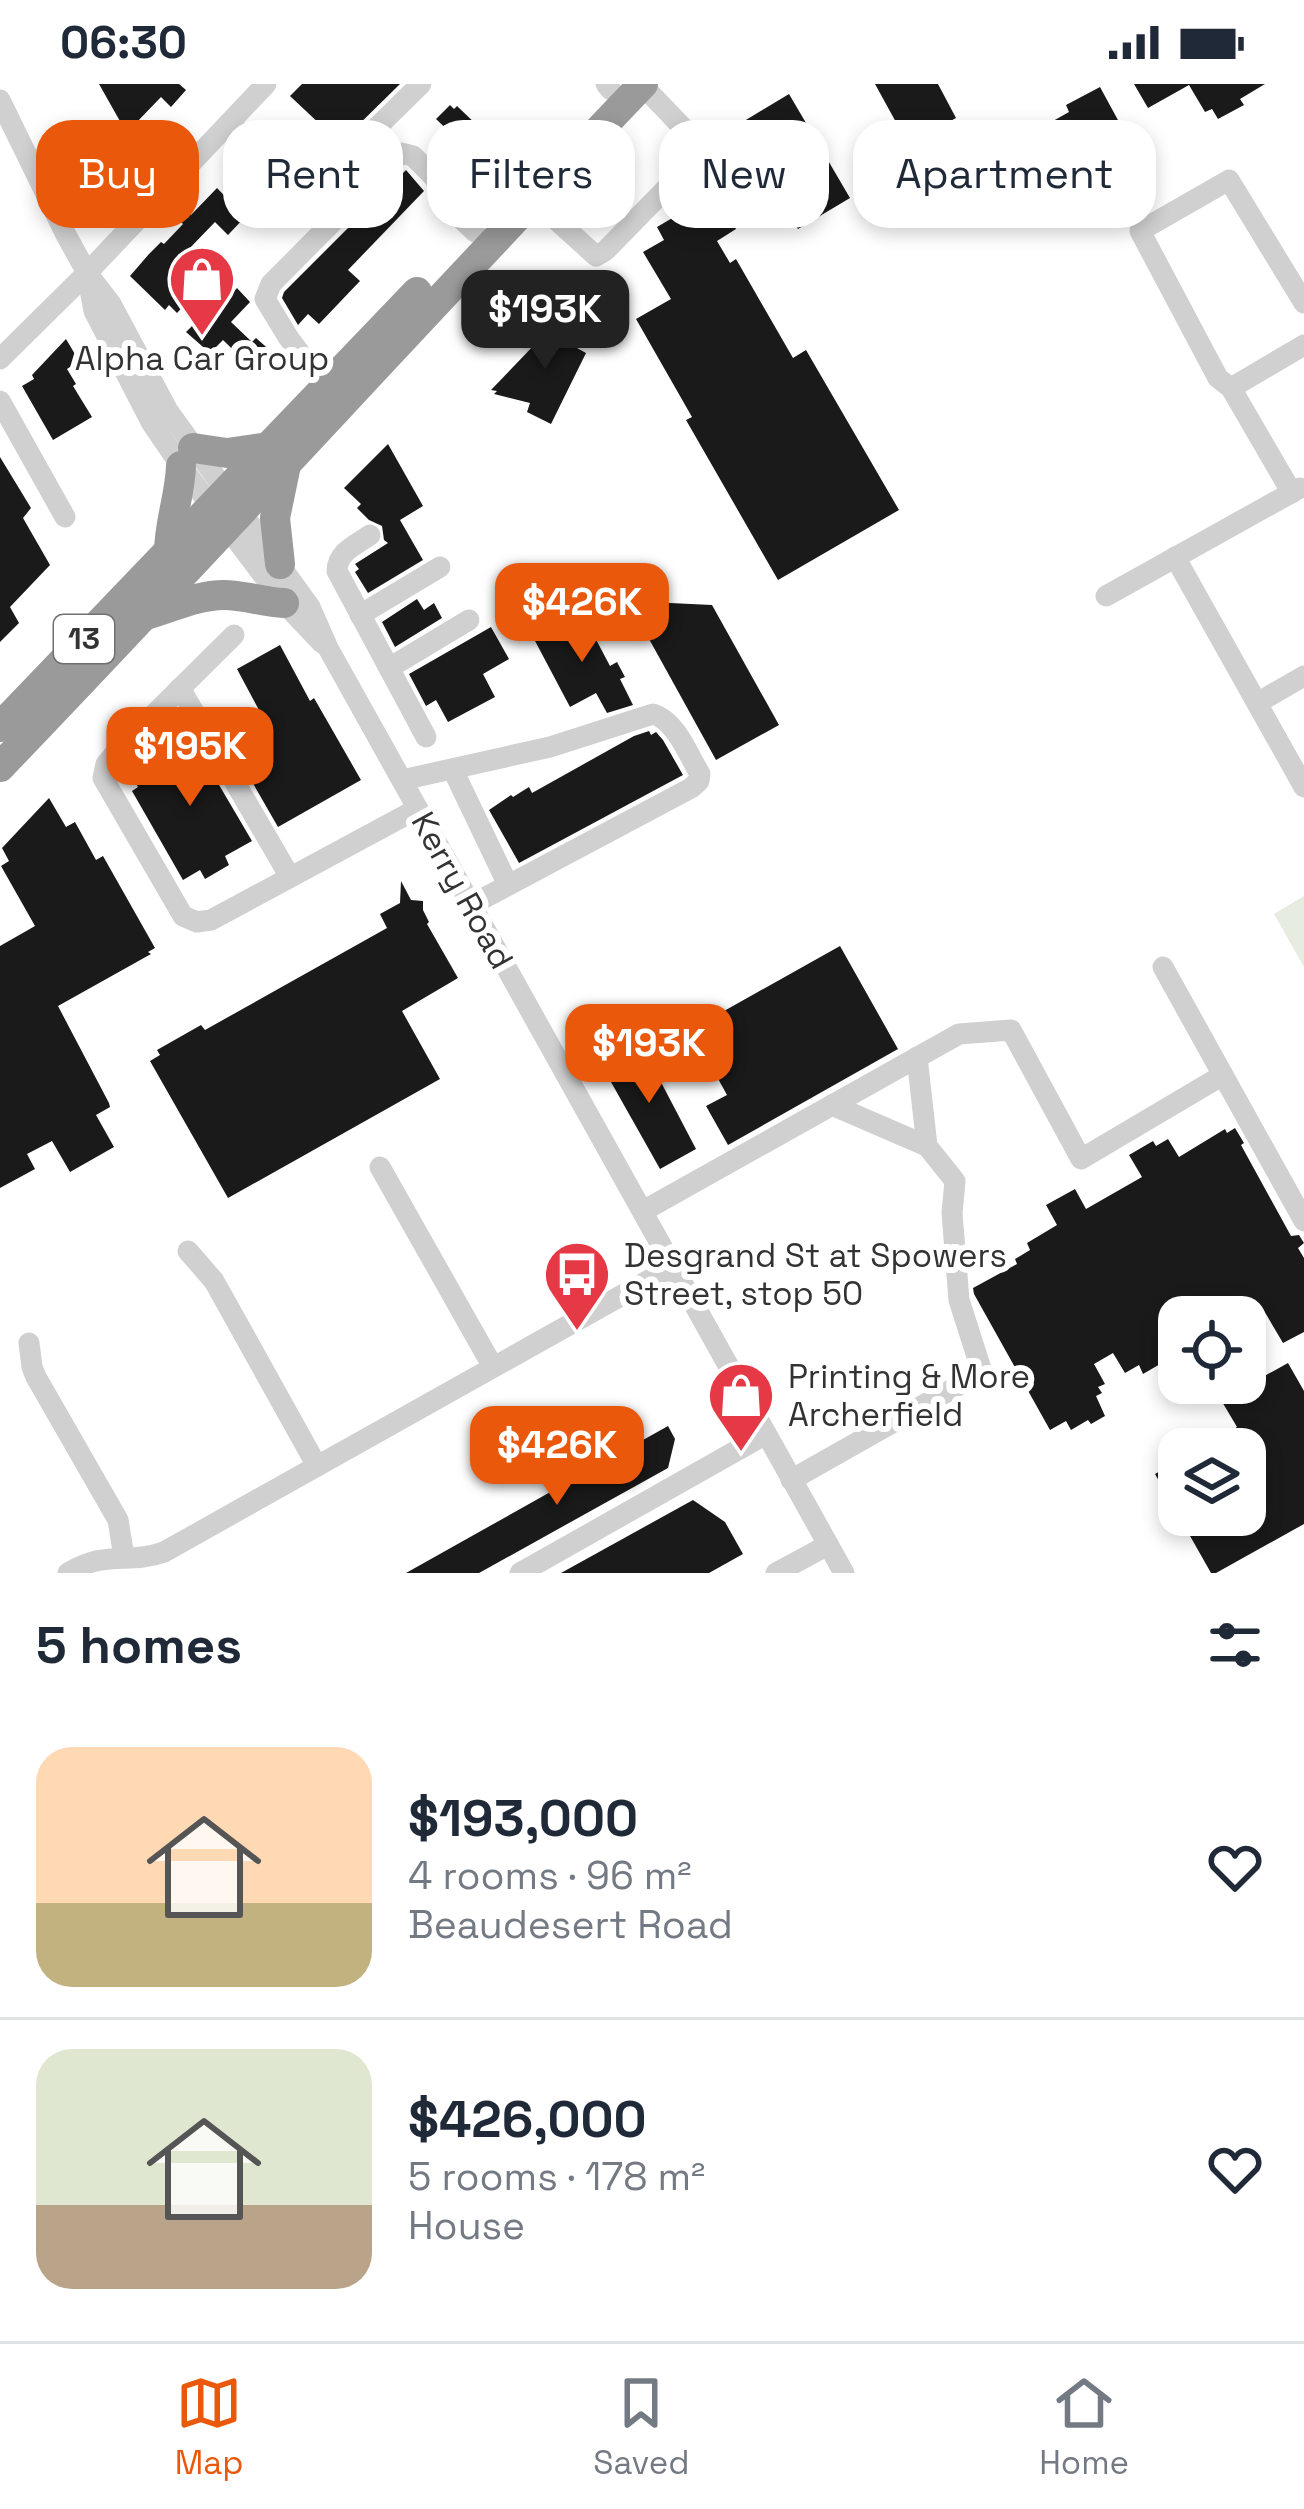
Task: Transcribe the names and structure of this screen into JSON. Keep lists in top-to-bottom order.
{
  "streets": {
    "highway": ["13"],
    "street": ["Kerry Road"]
  },
  "crossings": [
    ["13", "Kerry Road"]
  ],
  "places": {
    "shop": ["Alpha Car Group", "Printing & More Archerfield"],
    "bus stop": ["Desgrand St at Spowers Street, stop 50"]
  },
  "page": {
    "status": "06:30",
    "chip": [
      "Buy",
      "Rent",
      "Filters",
      "New",
      "Apartment"
    ],
    "price": [
      "$193K",
      "$426K",
      "$195K",
      "$193K",
      "$426K"
    ],
    "heading": "5 homes",
    "list": [
      {
        "name": "$193,000",
        "note": "4 rooms · 96 m² · Beaudesert Road"
      },
      {
        "name": "$426,000",
        "note": "5 rooms · 178 m² · House"
      }
    ],
    "tabs": ["Map", "Saved", "Home"]
  }
}
